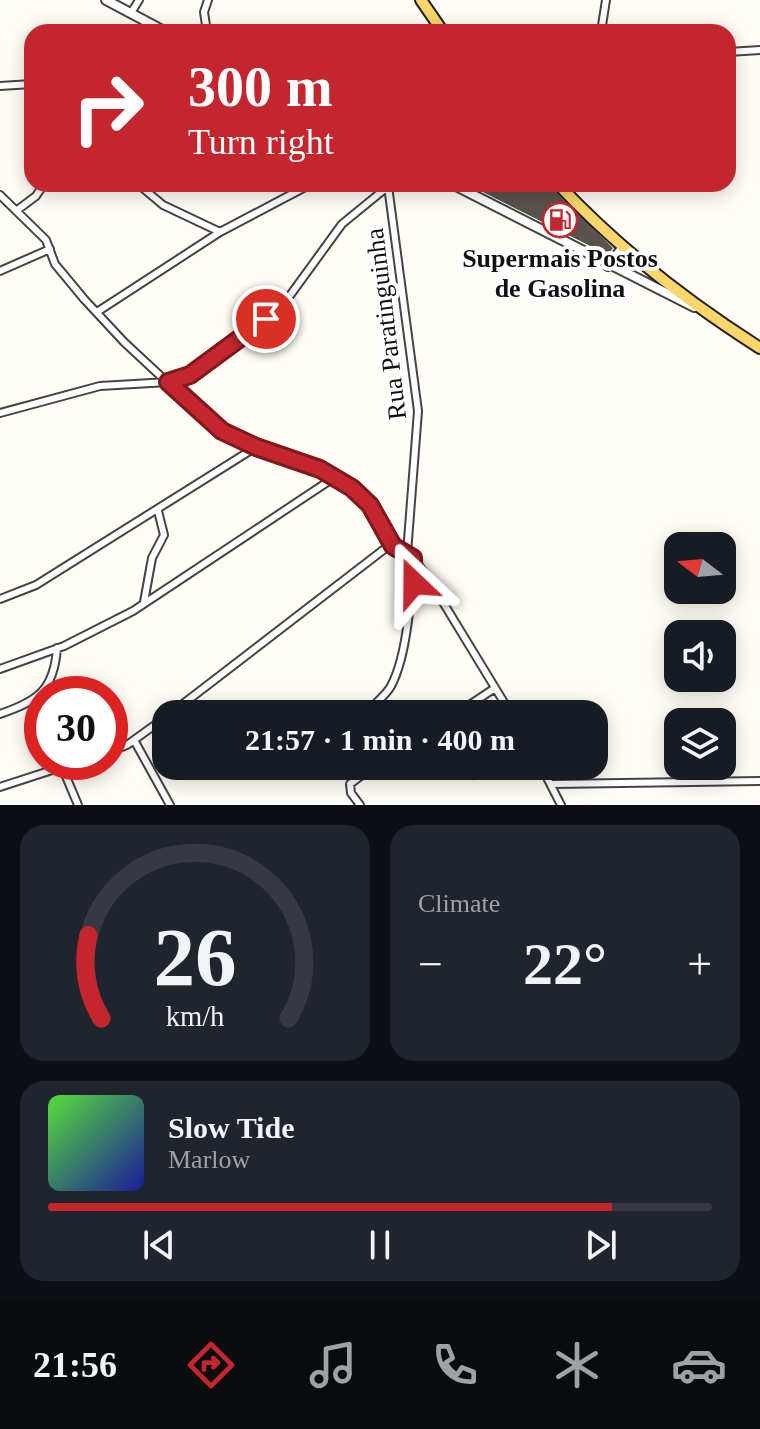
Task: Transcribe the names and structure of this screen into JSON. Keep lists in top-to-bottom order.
{
  "streets": {
    "street": ["Rua Paratinguinha"]
  },
  "places": {
    "fuel station": ["Supermais Postos de Gasolina"]
  },
  "north": "left",
  "page": {
    "turn": ["300 m", "Turn right"],
    "limit": "30",
    "trip": "21:57 · 1 min · 400 m",
    "tile": "Climate",
    "heat": ["−", "22°", "+"],
    "song": ["Slow Tide", "Marlow"],
    "tabs": "21:56",
    "gauge": ["26", "km/h"]
  }
}
